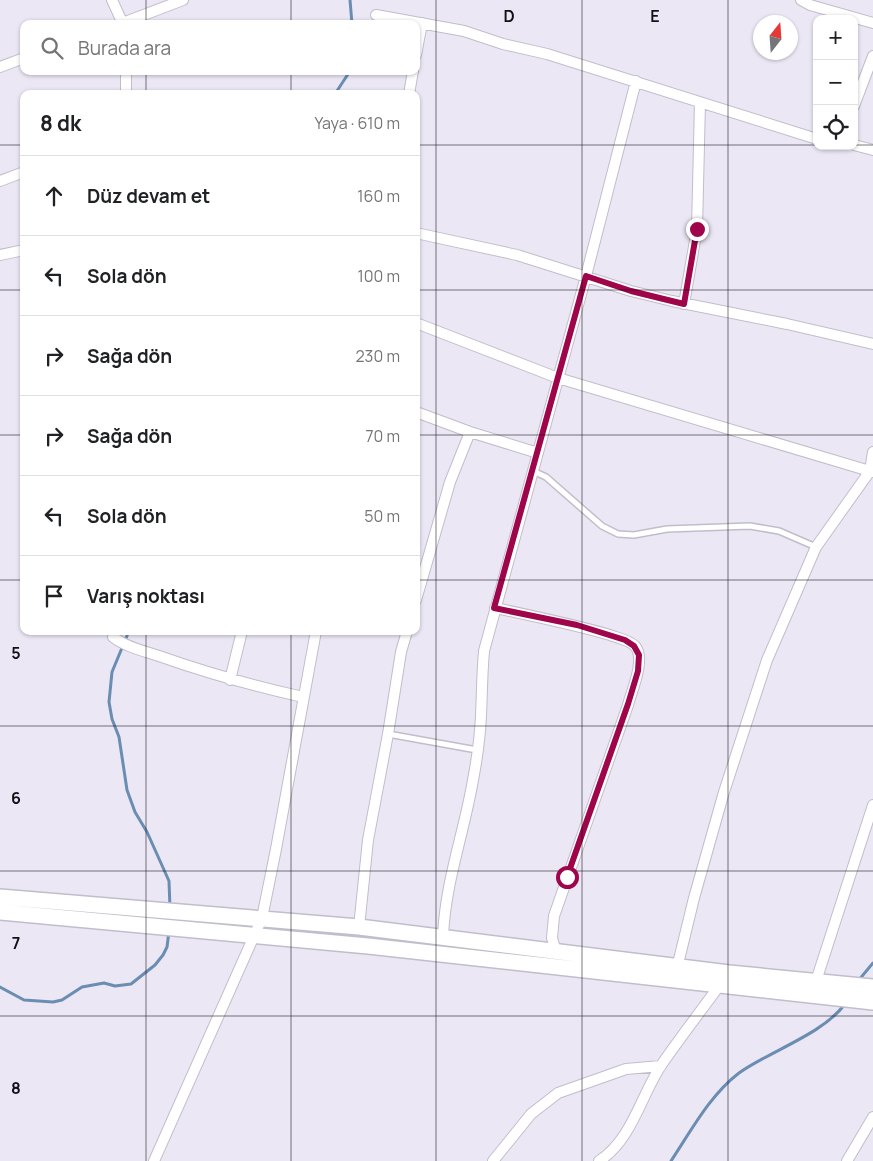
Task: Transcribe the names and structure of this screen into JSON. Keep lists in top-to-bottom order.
{
  "north": "top",
  "page": {
    "map_buttons": ["+", "−"],
    "search": "Burada ara",
    "heading": ["8 dk", "Yaya · 610 m"],
    "list": [
      ["Düz devam et", "160 m"],
      ["Sola dön", "100 m"],
      ["Sağa dön", "230 m"],
      ["Sağa dön", "70 m"],
      ["Sola dön", "50 m"],
      "Varış noktası"
    ]
  },
  "grid": {
    "columns": ["D", "E"],
    "rows": [
      "5",
      "6",
      "7",
      "8"
    ]
  }
}
